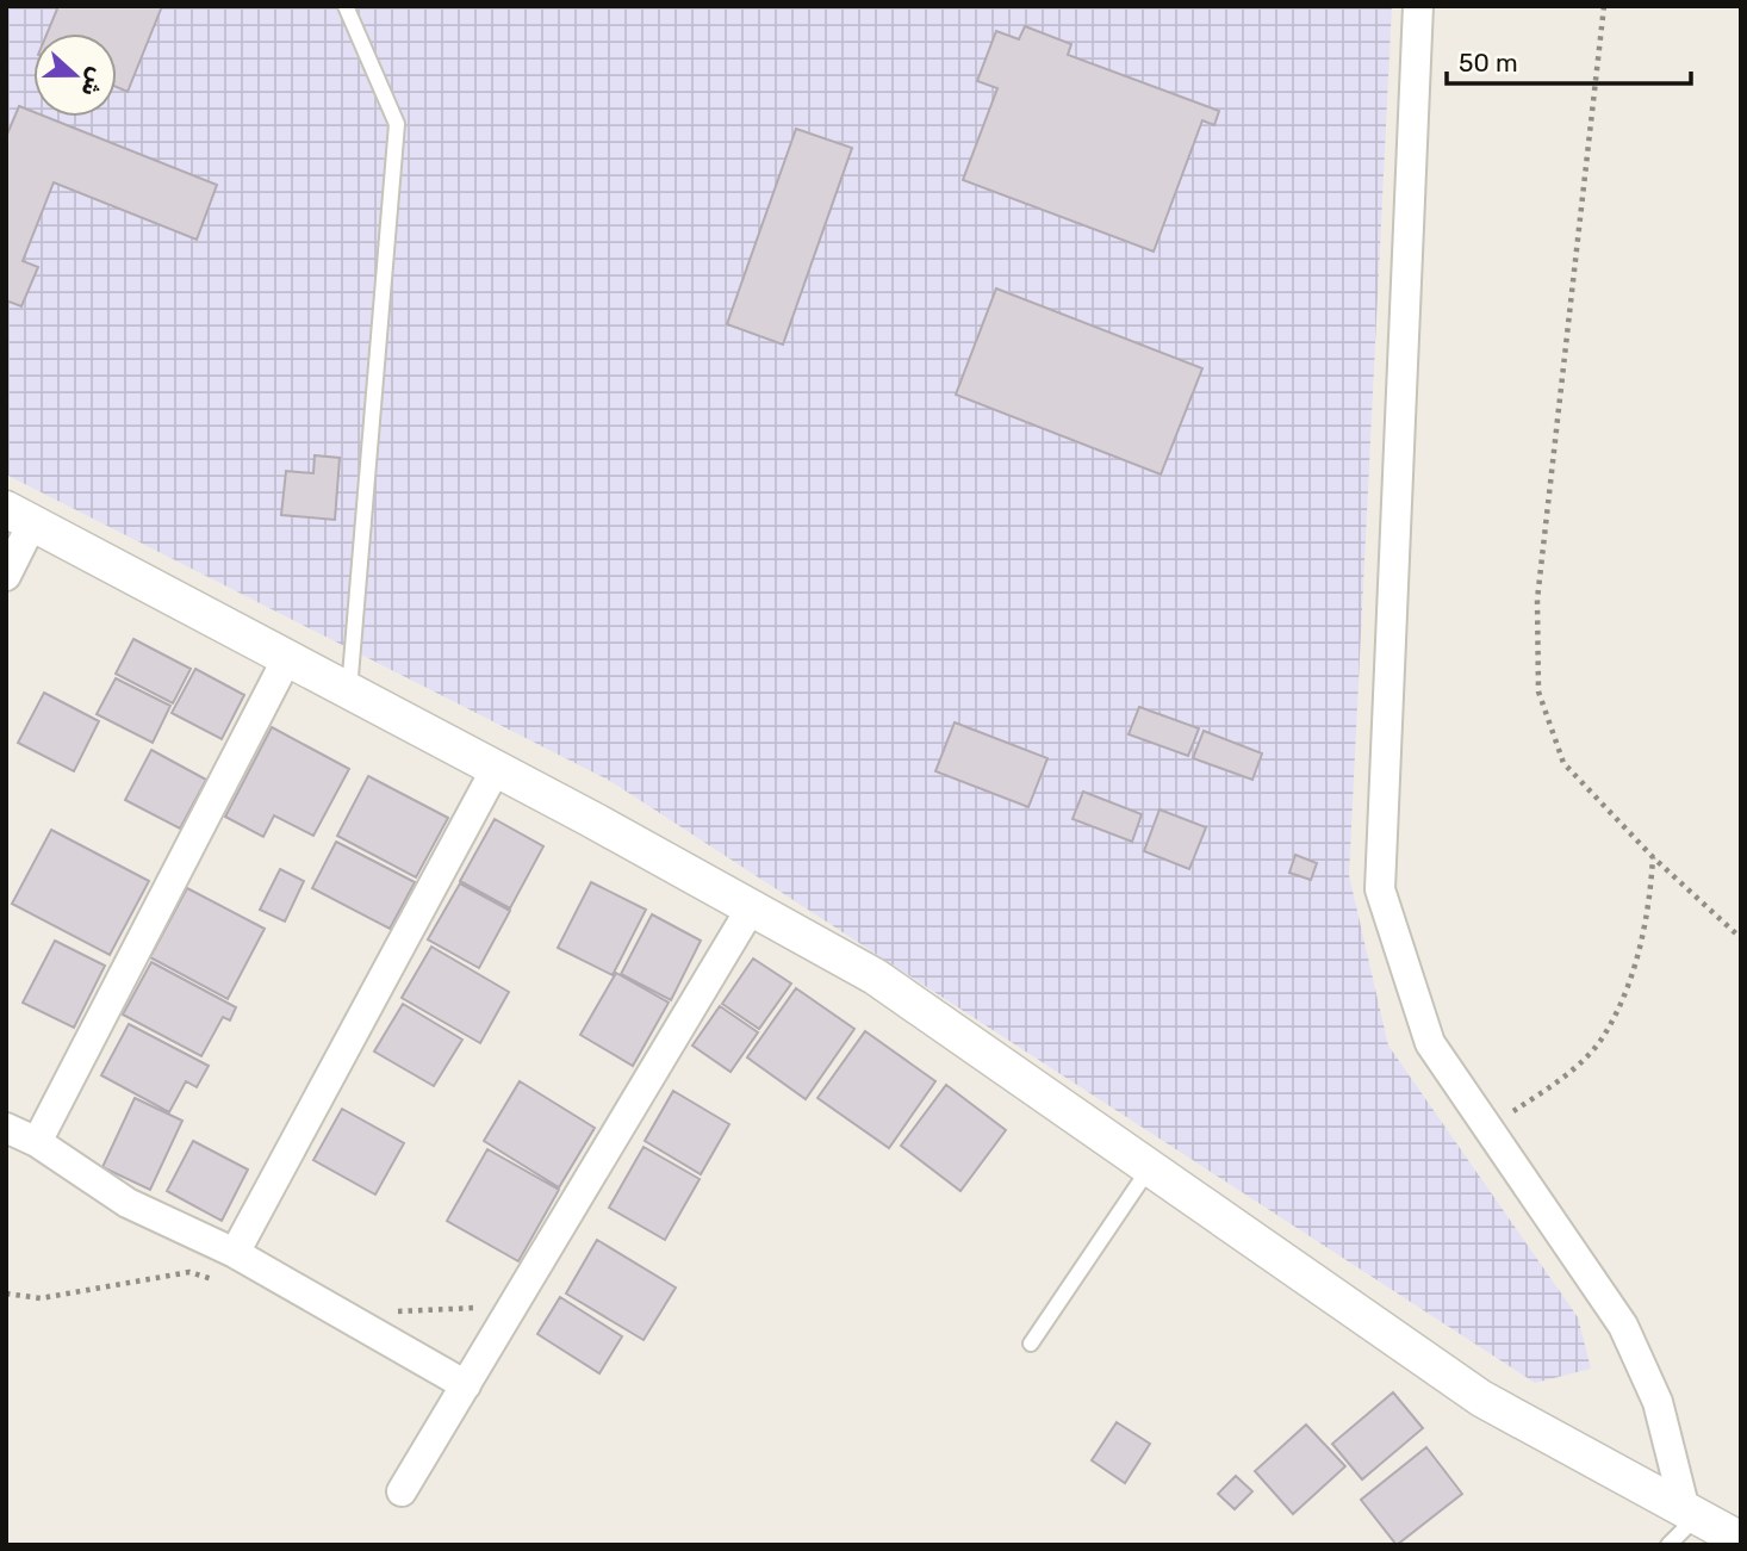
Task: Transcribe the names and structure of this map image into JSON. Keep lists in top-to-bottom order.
{
  "scale_bar": "50 m",
  "north": "right"
}
